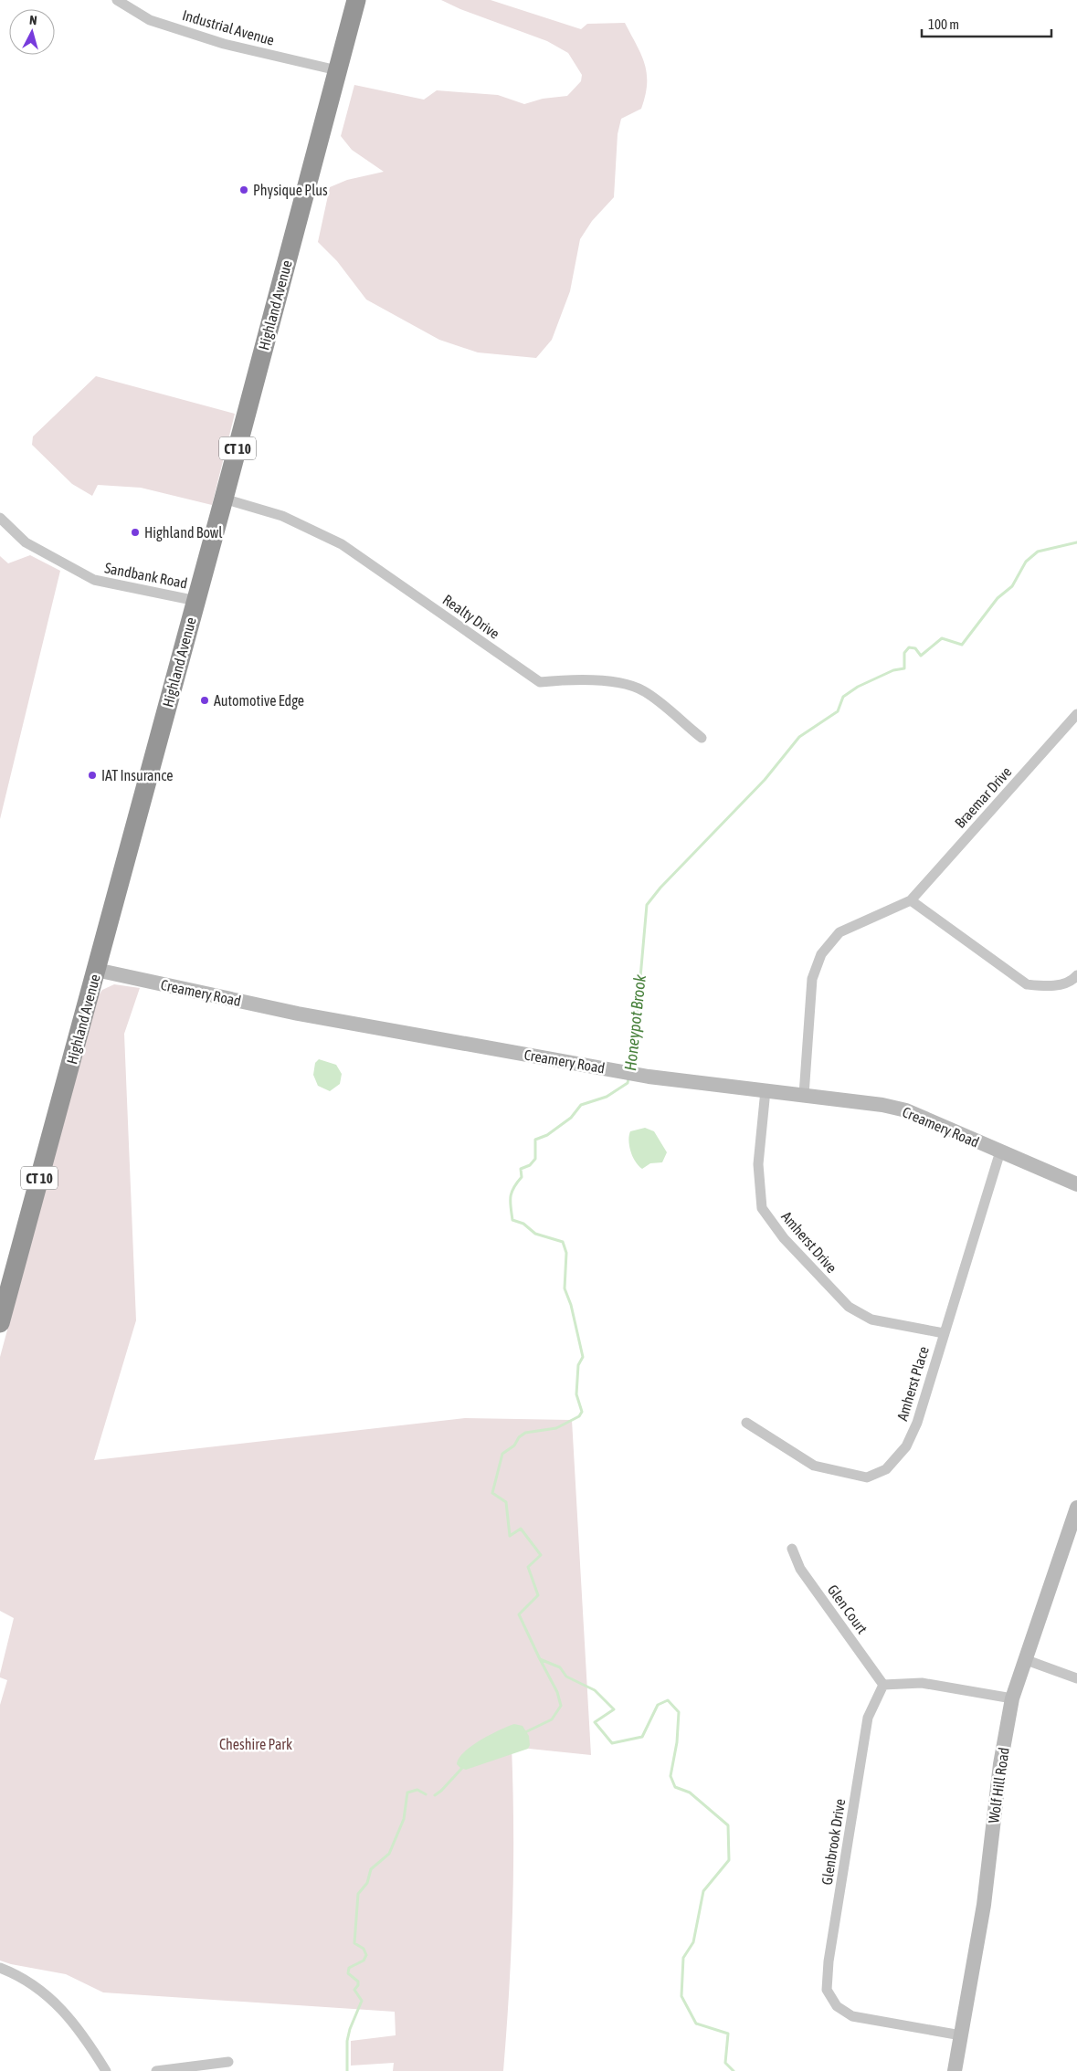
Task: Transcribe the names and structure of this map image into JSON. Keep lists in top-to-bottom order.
{
  "streets": {
    "highway": ["Highland Avenue", "CT 10"],
    "street": [
      "Industrial Avenue",
      "Sandbank Road",
      "Realty Drive",
      "Braemar Drive",
      "Creamery Road",
      "Amherst Drive",
      "Amherst Place",
      "Glen Court",
      "Wolf Hill Road",
      "Glenbrook Drive"
    ]
  },
  "crossings": [
    ["Industrial Avenue", "Highland Avenue"],
    ["Highland Avenue", "Sandbank Road"],
    ["Highland Avenue", "Realty Drive"],
    ["Highland Avenue", "Creamery Road"],
    ["Braemar Drive", "Creamery Road"],
    ["Creamery Road", "Amherst Drive"],
    ["Creamery Road", "Amherst Place"],
    ["Amherst Drive", "Amherst Place"],
    ["Glen Court", "Glenbrook Drive"],
    ["Wolf Hill Road", "Glenbrook Drive"]
  ],
  "water": ["Honeypot Brook"],
  "parks": ["Cheshire Park"],
  "places": [
    "Physique Plus",
    "Highland Bowl",
    "Automotive Edge",
    "IAT Insurance"
  ],
  "scale_bar": "100 m",
  "north": "top"
}
